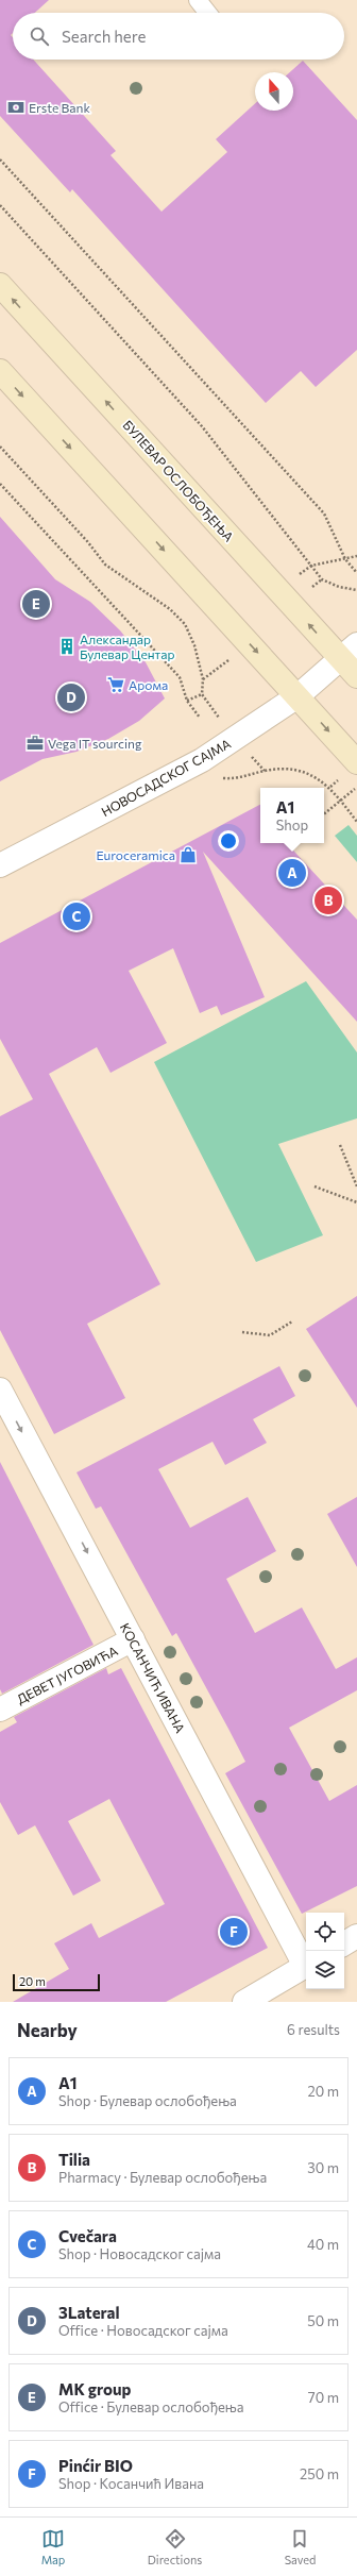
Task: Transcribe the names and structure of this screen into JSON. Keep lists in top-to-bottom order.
{
  "streets": {
    "main road": ["БУЛЕВАР ОСЛОБОЂЕЊА"],
    "street": ["НОВОСАДСКОГ САЈМА", "ДЕВЕТ ЈУГОВИЋА", "КОСАНЧИЋ ИВАНА"]
  },
  "crossings": [
    ["БУЛЕВАР ОСЛОБОЂЕЊА", "НОВОСАДСКОГ САЈМА"],
    ["ДЕВЕТ ЈУГОВИЋА", "КОСАНЧИЋ ИВАНА"]
  ],
  "one_way": ["КОСАНЧИЋ ИВАНА"],
  "places": {
    "bank": ["Erste Bank"],
    "building": ["Александар Булевар Центар"],
    "supermarket": ["Арома"],
    "office": ["Vega IT sourcing"],
    "shop": ["Euroceramica"]
  },
  "scale_bar": "20 m",
  "north": "top",
  "page": {
    "search": "Search here",
    "pins": [
      "E",
      "D",
      "A",
      "B",
      "C",
      "F"
    ],
    "popup": ["A1", "Shop"],
    "scale": "20 m",
    "heading": ["Nearby", "6 results"],
    "list": [
      {
        "mark": "A",
        "name": "A1",
        "note": "Shop · Булевар ослобођења",
        "value": "20 m"
      },
      {
        "mark": "B",
        "name": "Tilia",
        "note": "Pharmacy · Булевар ослобођења",
        "value": "30 m"
      },
      {
        "mark": "C",
        "name": "Cvečara",
        "note": "Shop · Новосадског сајма",
        "value": "40 m"
      },
      {
        "mark": "D",
        "name": "3Lateral",
        "note": "Office · Новосадског сајма",
        "value": "50 m"
      },
      {
        "mark": "E",
        "name": "MK group",
        "note": "Office · Булевар ослобођења",
        "value": "70 m"
      },
      {
        "mark": "F",
        "name": "Pinćir BIO",
        "note": "Shop · Косанчић Ивана",
        "value": "250 m"
      }
    ],
    "nav": ["Map", "Directions", "Saved"]
  }
}
